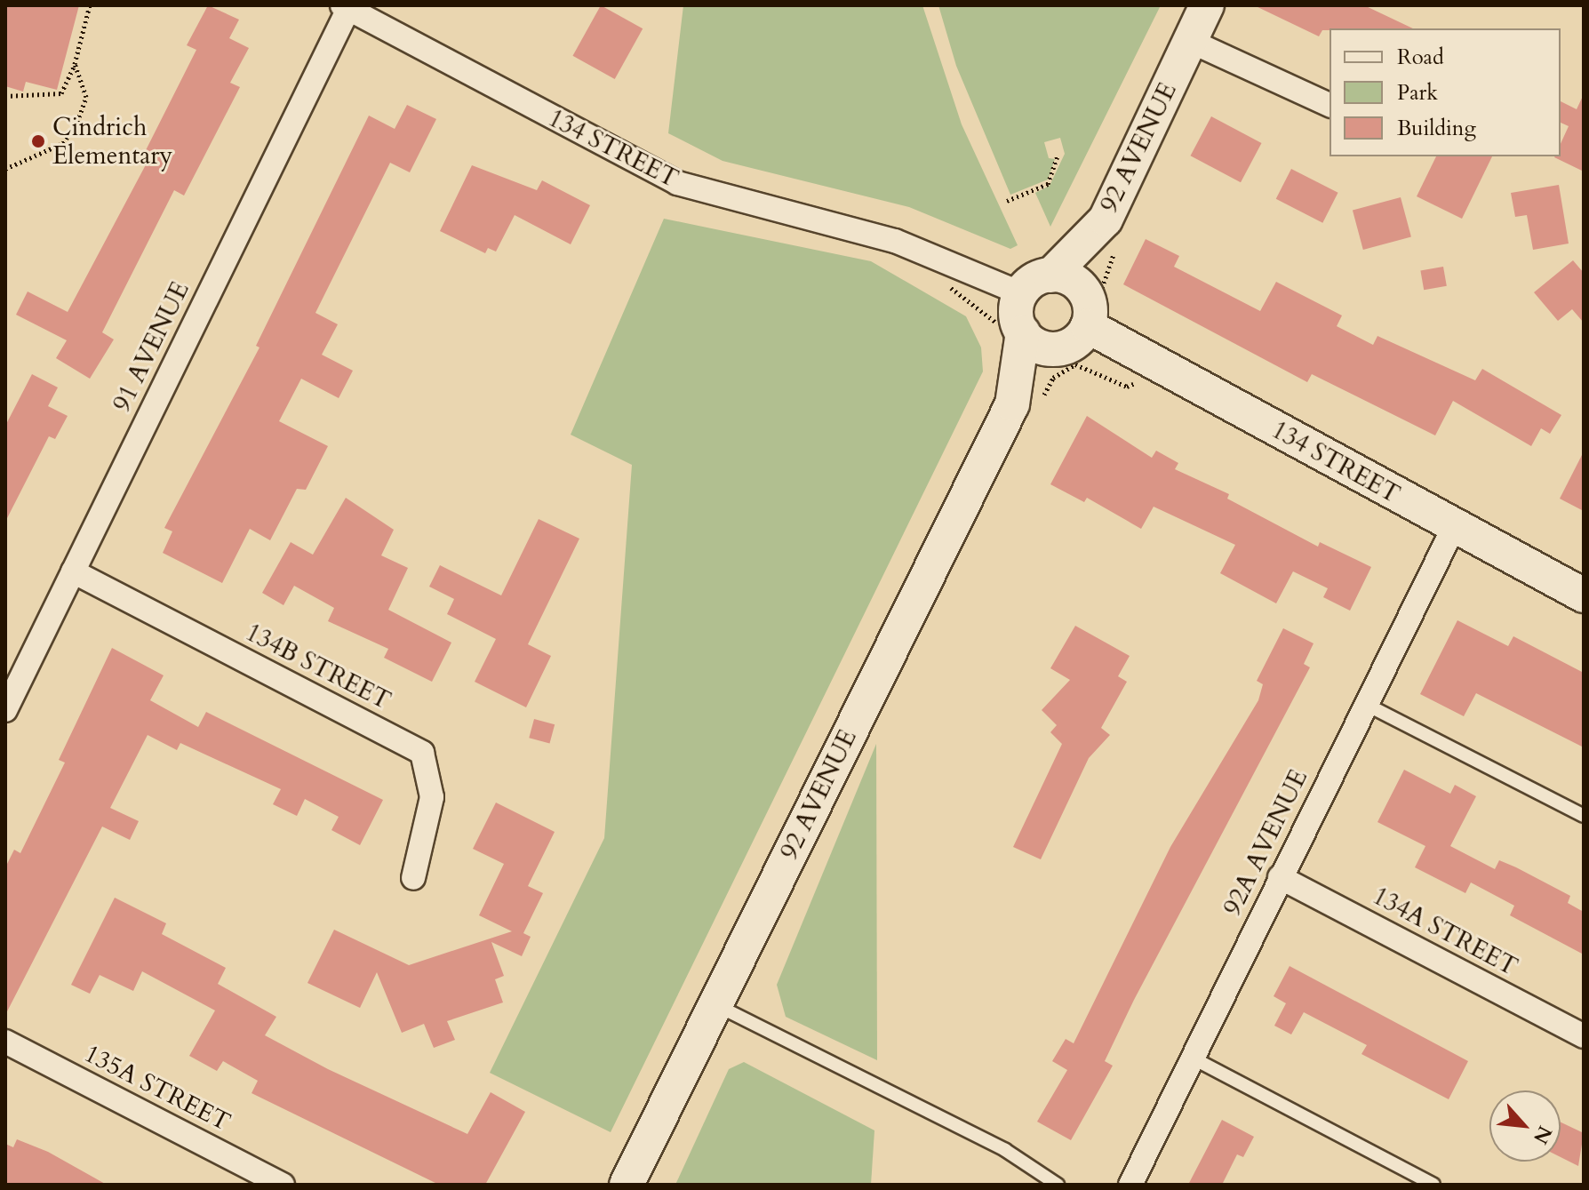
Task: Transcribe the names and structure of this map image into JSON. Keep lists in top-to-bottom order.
{
  "streets": {
    "main road": ["92 AVENUE", "134 STREET"],
    "street": [
      "91 AVENUE",
      "134B STREET",
      "92A AVENUE",
      "134A STREET",
      "135A STREET"
    ]
  },
  "crossings": [
    ["92 AVENUE", "134 STREET"],
    ["134 STREET", "91 AVENUE"],
    ["134 STREET", "92A AVENUE"],
    ["91 AVENUE", "134B STREET"],
    ["92A AVENUE", "134A STREET"]
  ],
  "places": ["Cindrich Elementary"],
  "legend": ["Road", "Park", "Building"],
  "north": "bottom right"
}
